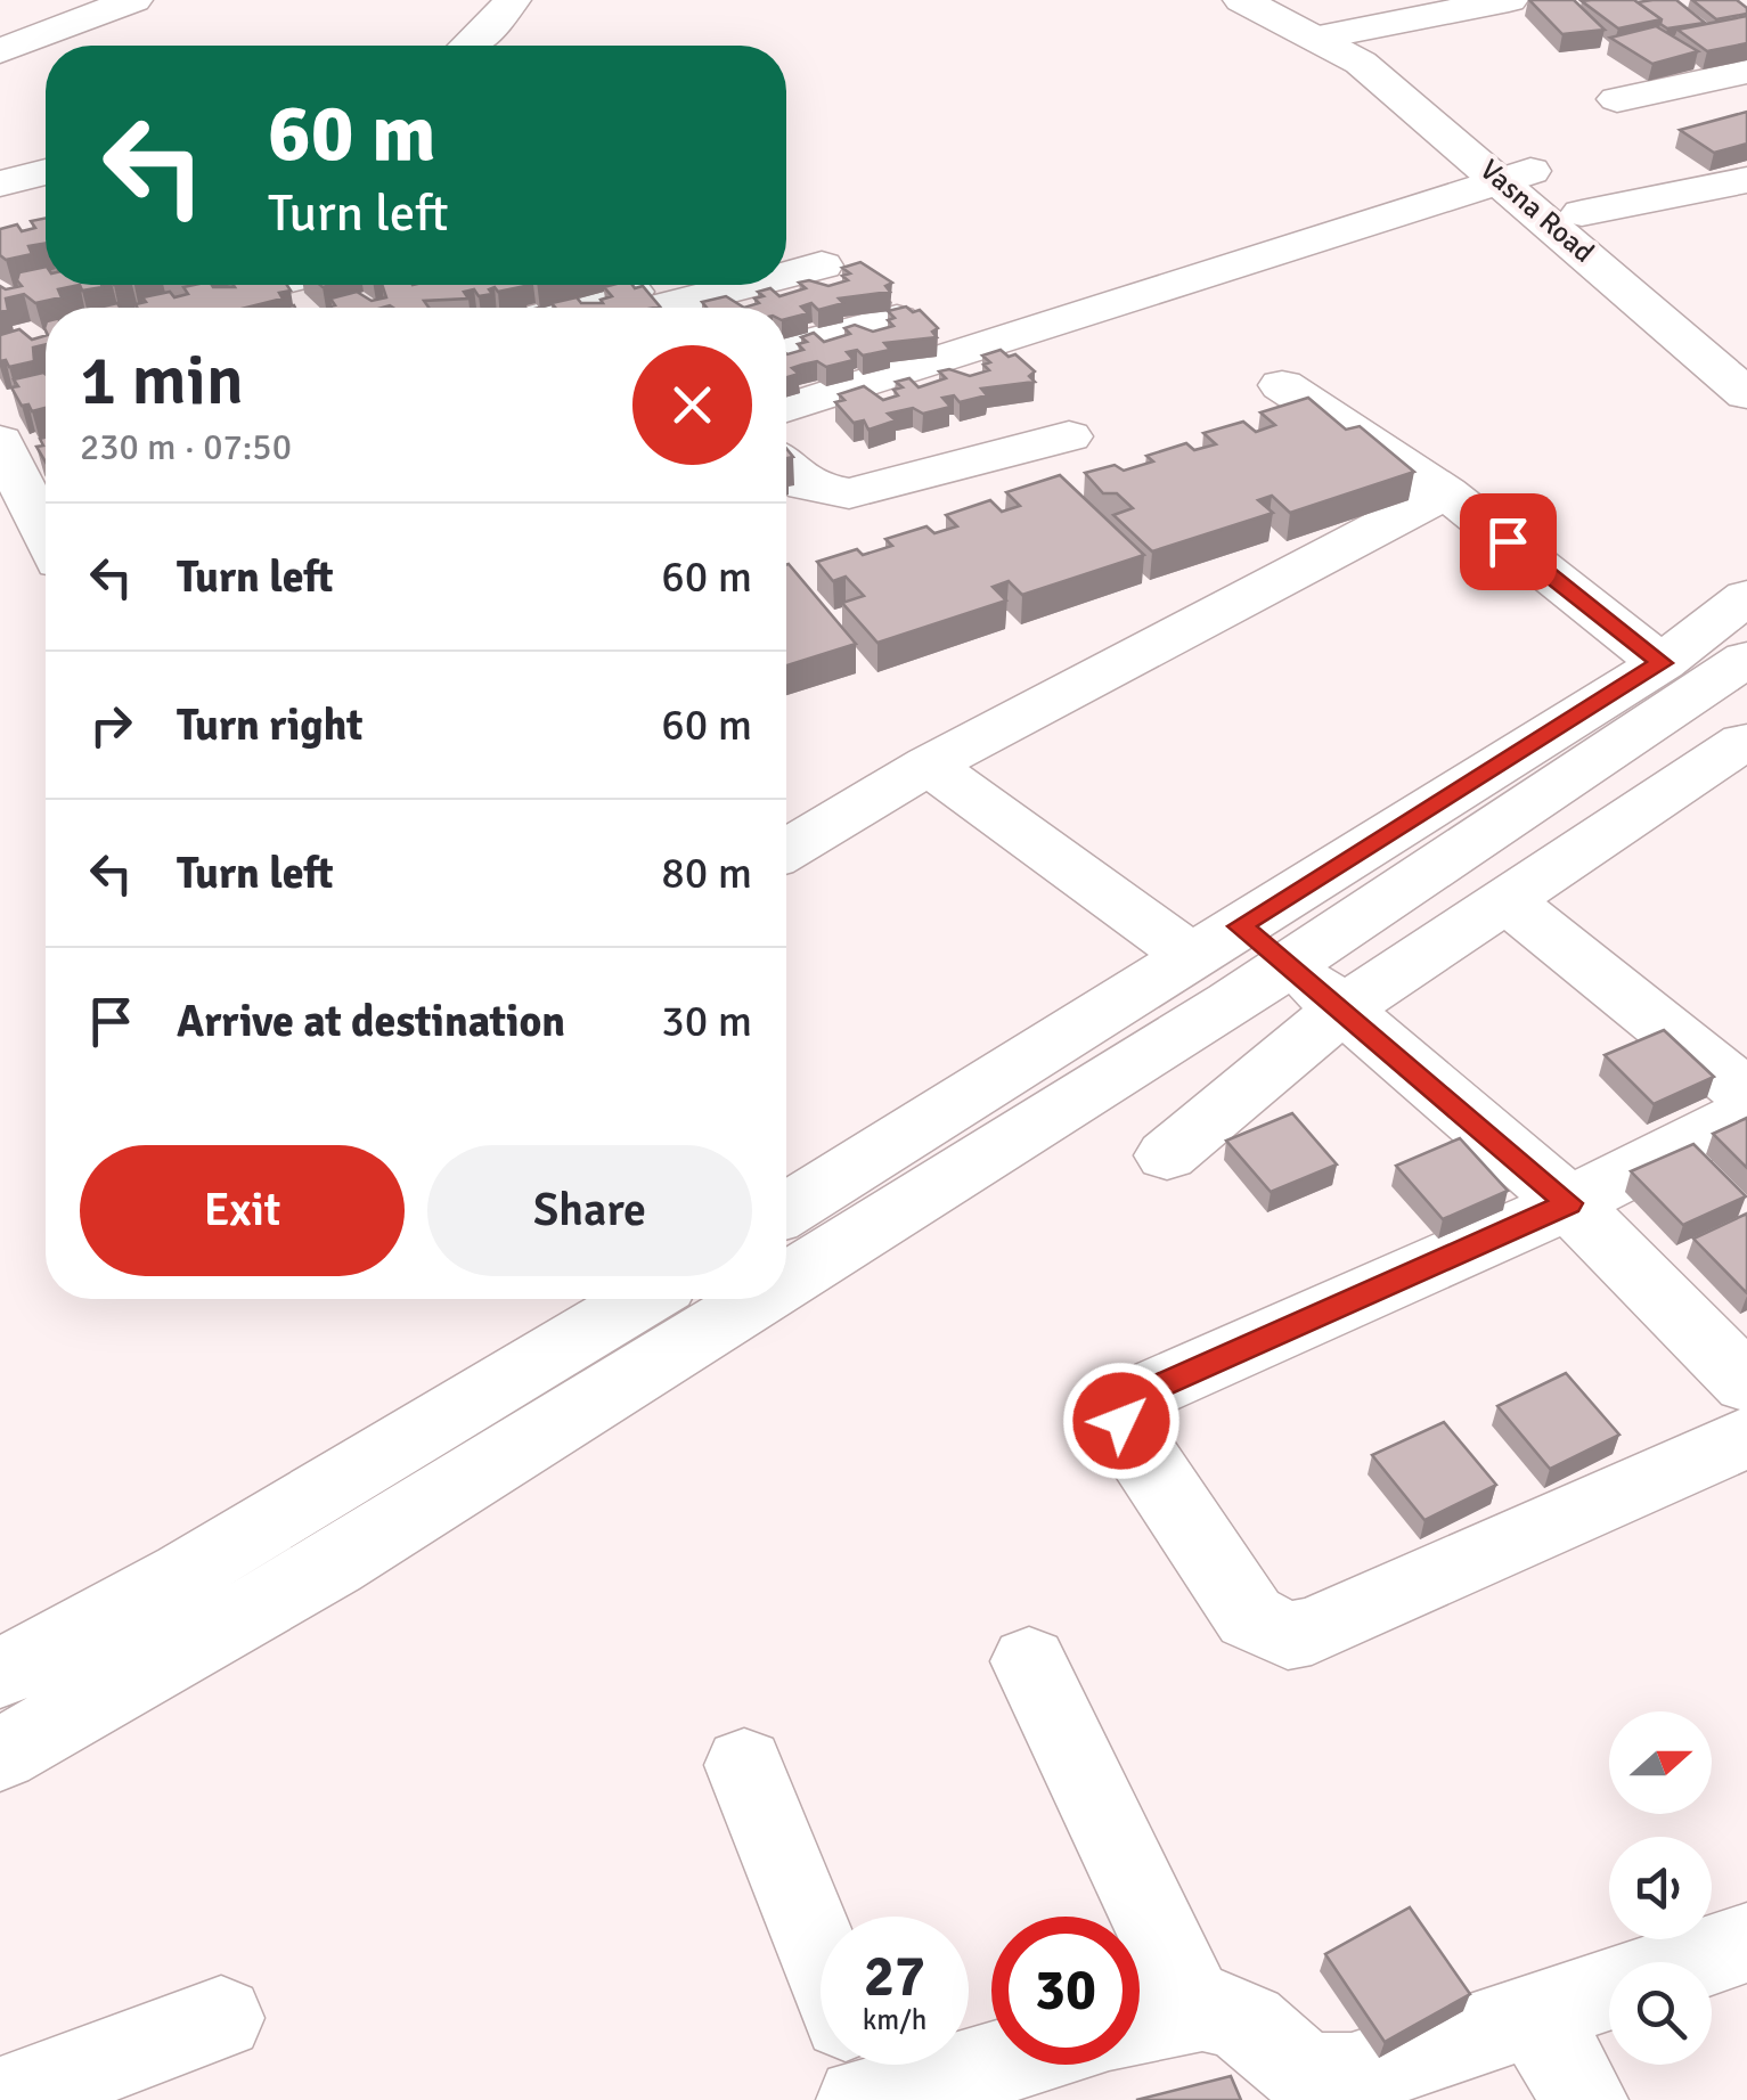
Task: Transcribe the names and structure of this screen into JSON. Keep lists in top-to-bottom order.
{
  "streets": {
    "street": ["Vasna Road"]
  },
  "north": "right",
  "page": {
    "turn": ["60 m", "Turn left"],
    "heading": ["1 min", "230 m · 07:50"],
    "list": [
      {
        "name": "Turn left",
        "value": "60 m"
      },
      {
        "name": "Turn right",
        "value": "60 m"
      },
      {
        "name": "Turn left",
        "value": "80 m"
      },
      {
        "name": "Arrive at destination",
        "value": "30 m"
      }
    ],
    "buttons": ["Exit", "Share"],
    "speed": "27 km/h",
    "limit": "30"
  }
}
